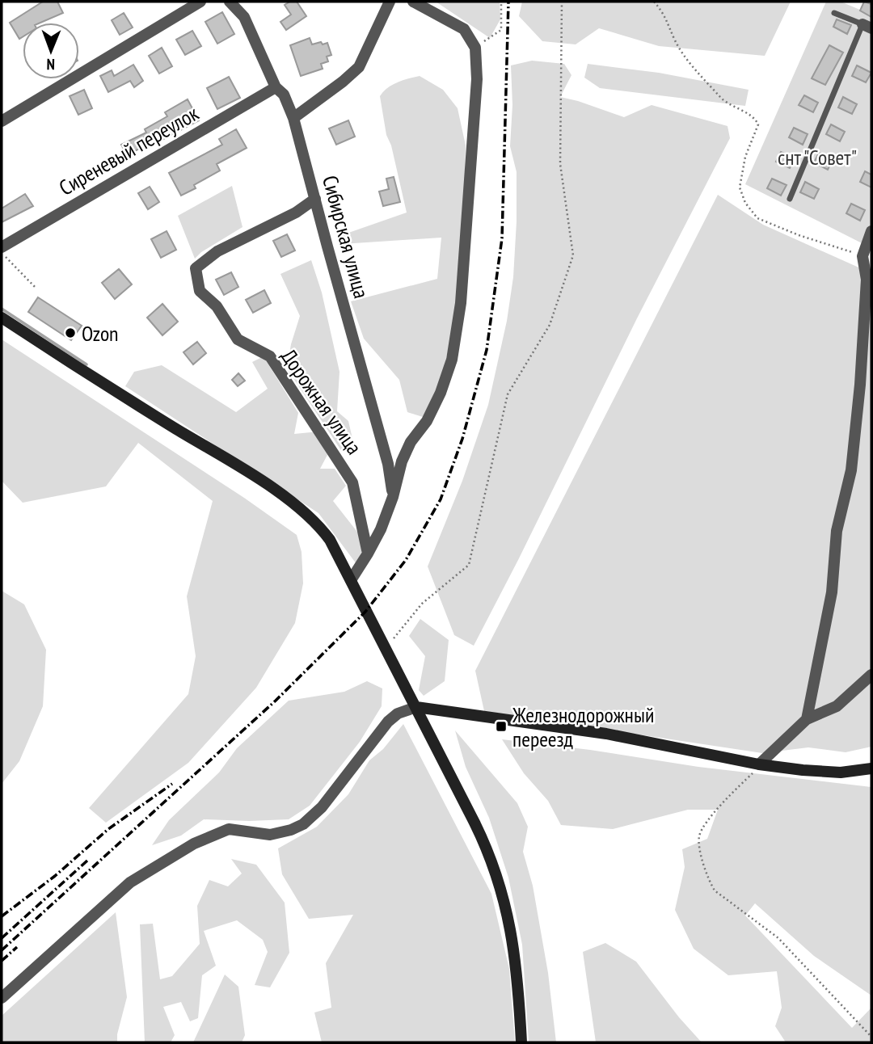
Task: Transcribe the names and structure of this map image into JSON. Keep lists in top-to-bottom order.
{
  "streets": {
    "street": ["Сиреневый переулок", "Сибирская улица", "Дорожная улица"]
  },
  "crossings": [
    ["Сиреневый переулок", "Сибирская улица"],
    ["Сибирская улица", "Дорожная улица"]
  ],
  "parks": ["снт \"Совет\""],
  "places": {
    "other": ["Ozon"],
    "transit": ["Железнодорожный переезд"]
  },
  "north": "bottom"
}
